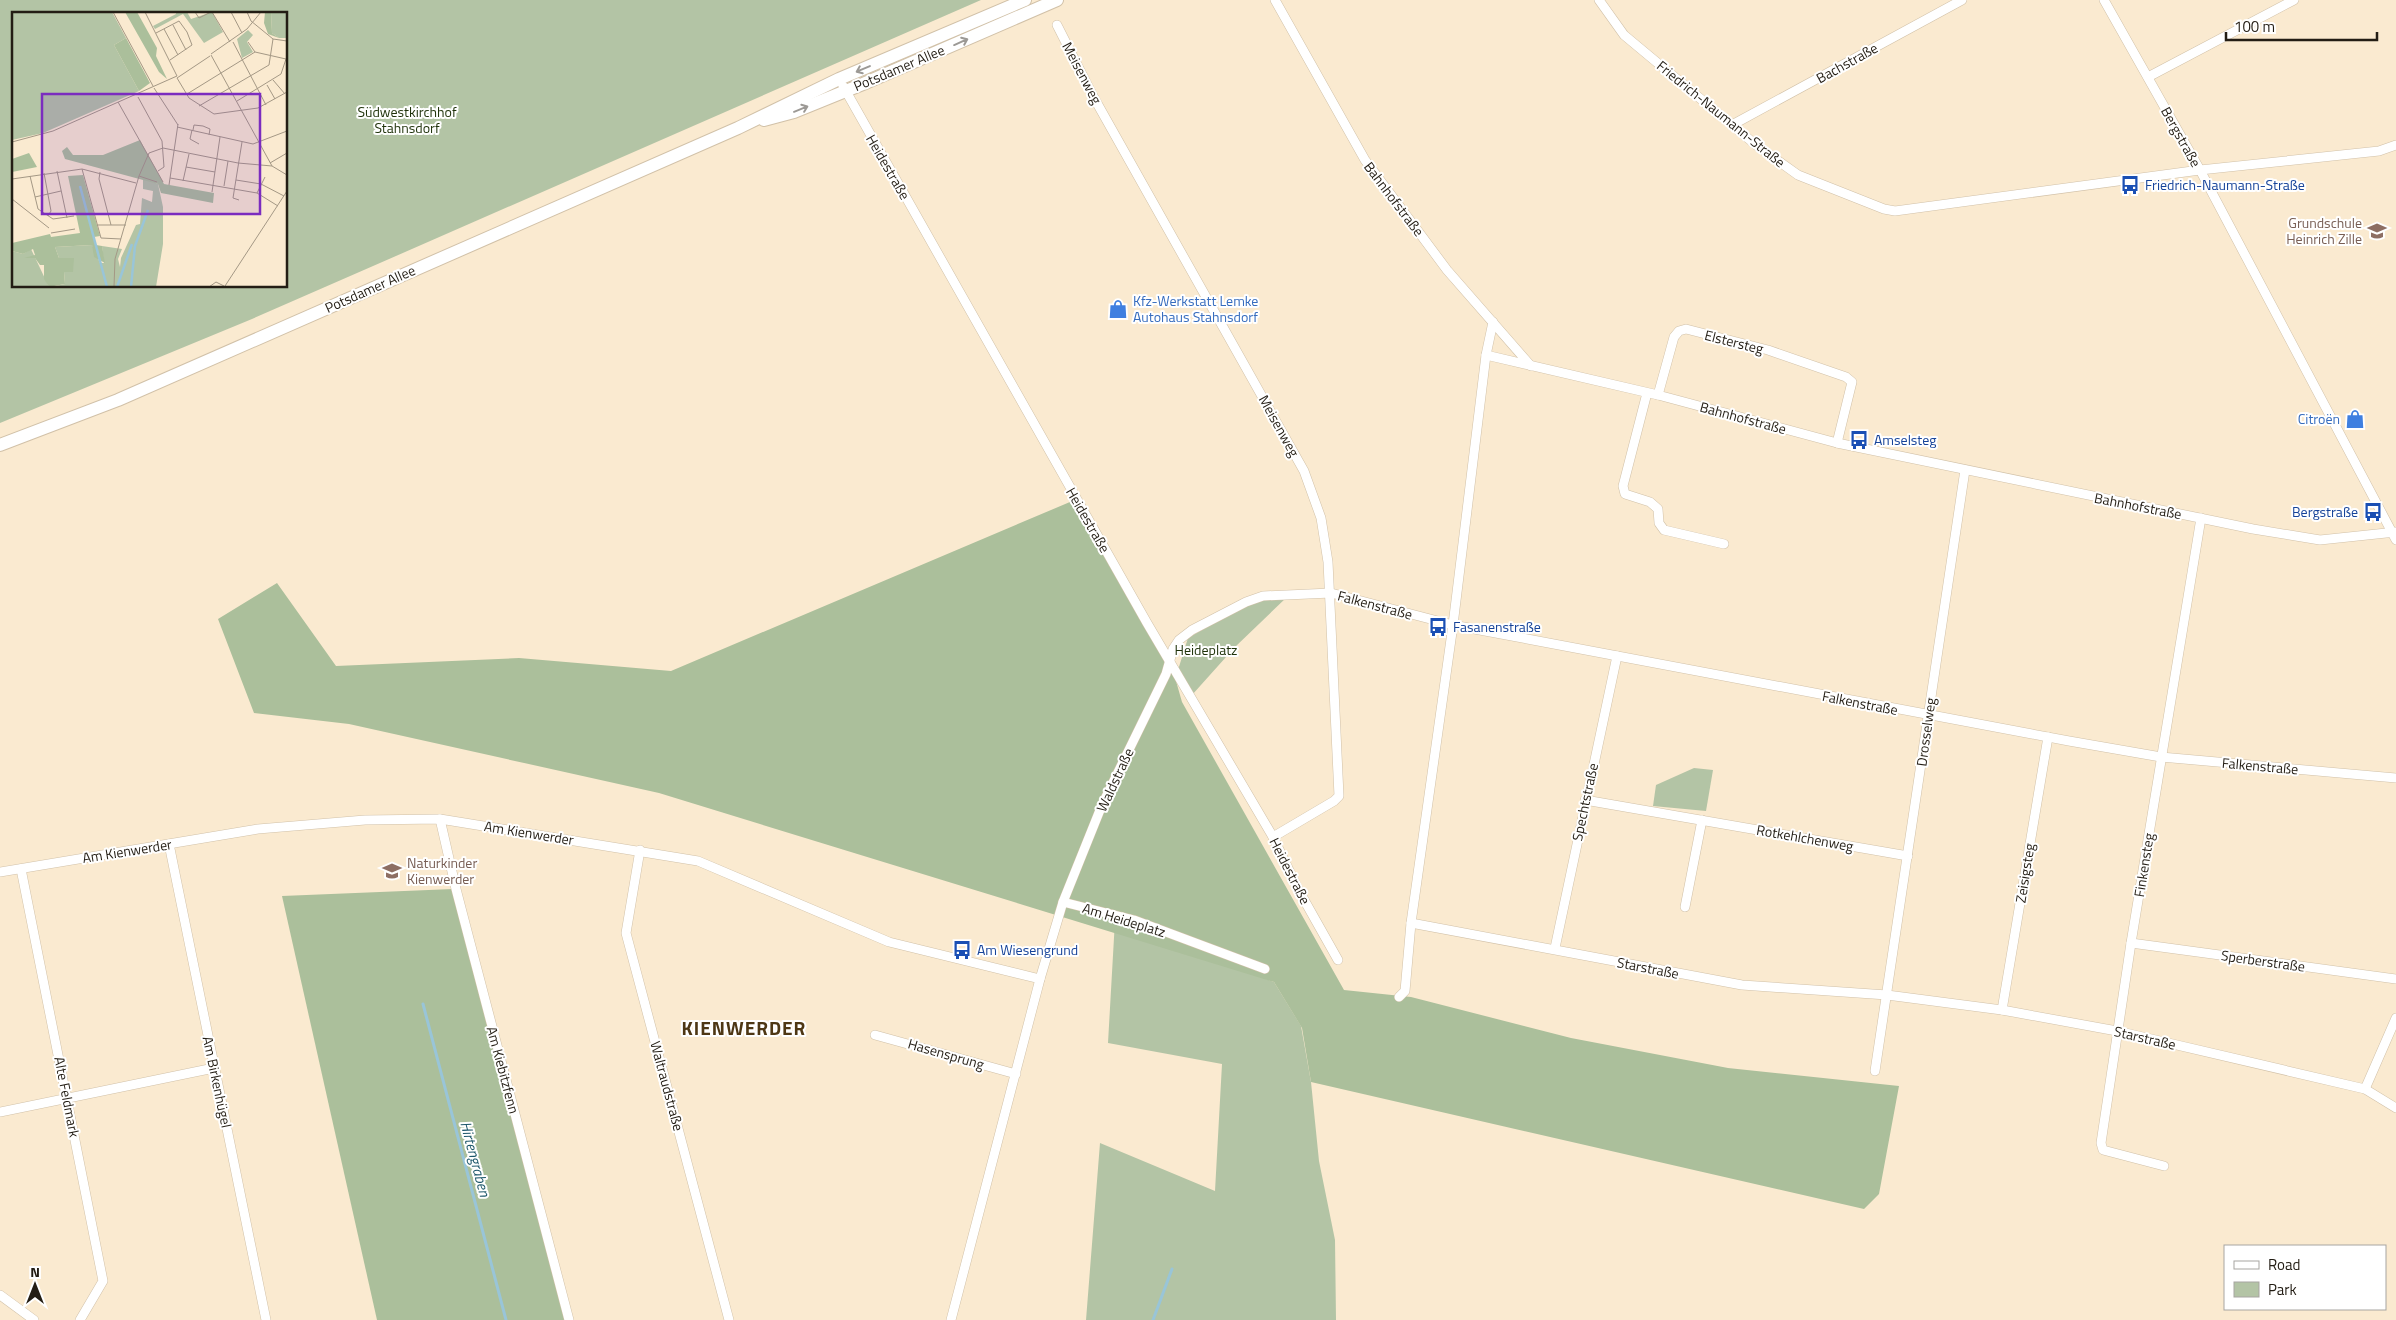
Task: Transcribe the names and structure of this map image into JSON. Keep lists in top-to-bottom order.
{
  "streets": {
    "street": [
      "Bachstraße",
      "Potsdamer Allee",
      "Meisenweg",
      "Friedrich-Naumann-Straße",
      "Bergstraße",
      "Heidestraße",
      "Bahnhofstraße",
      "Elstersteg",
      "Falkenstraße",
      "Drosselweg",
      "Waldstraße",
      "Spechtstraße",
      "Am Kienwerder",
      "Rotkehlchenweg",
      "Finkensteg",
      "Zeisigsteg",
      "Am Heideplatz",
      "Sperberstraße",
      "Starstraße",
      "Hasensprung",
      "Am Kiebitzfenn",
      "Am Birkenhügel",
      "Waltraudstraße",
      "Alte Feldmark"
    ]
  },
  "crossings": [
    ["Bachstraße", "Friedrich-Naumann-Straße"],
    ["Potsdamer Allee", "Heidestraße"],
    ["Meisenweg", "Heidestraße"],
    ["Meisenweg", "Falkenstraße"],
    ["Friedrich-Naumann-Straße", "Bergstraße"],
    ["Bergstraße", "Bahnhofstraße"],
    ["Heidestraße", "Waldstraße"],
    ["Bahnhofstraße", "Elstersteg"],
    ["Bahnhofstraße", "Drosselweg"],
    ["Bahnhofstraße", "Finkensteg"],
    ["Falkenstraße", "Drosselweg"],
    ["Falkenstraße", "Spechtstraße"],
    ["Falkenstraße", "Finkensteg"],
    ["Falkenstraße", "Zeisigsteg"],
    ["Drosselweg", "Rotkehlchenweg"],
    ["Drosselweg", "Starstraße"],
    ["Waldstraße", "Am Heideplatz"],
    ["Spechtstraße", "Rotkehlchenweg"],
    ["Spechtstraße", "Starstraße"],
    ["Am Kienwerder", "Am Kiebitzfenn"],
    ["Am Kienwerder", "Am Birkenhügel"],
    ["Am Kienwerder", "Waltraudstraße"],
    ["Am Kienwerder", "Alte Feldmark"],
    ["Finkensteg", "Sperberstraße"],
    ["Finkensteg", "Starstraße"],
    ["Zeisigsteg", "Starstraße"]
  ],
  "districts": ["KIENWERDER"],
  "water": ["Hirtengraben"],
  "parks": ["Südwestkirchhof Stahnsdorf", "Heideplatz"],
  "places": {
    "bus stop": [
      "Friedrich-Naumann-Straße",
      "Amselsteg",
      "Bergstraße",
      "Fasanenstraße",
      "Am Wiesengrund"
    ],
    "school or university": ["Grundschule Heinrich Zille", "Naturkinder Kienwerder"],
    "shop": ["Kfz-Werkstatt Lemke Autohaus Stahnsdorf", "Citroën"]
  },
  "legend": ["Road", "Park"],
  "scale_bar": "100 m",
  "north": "top"
}
